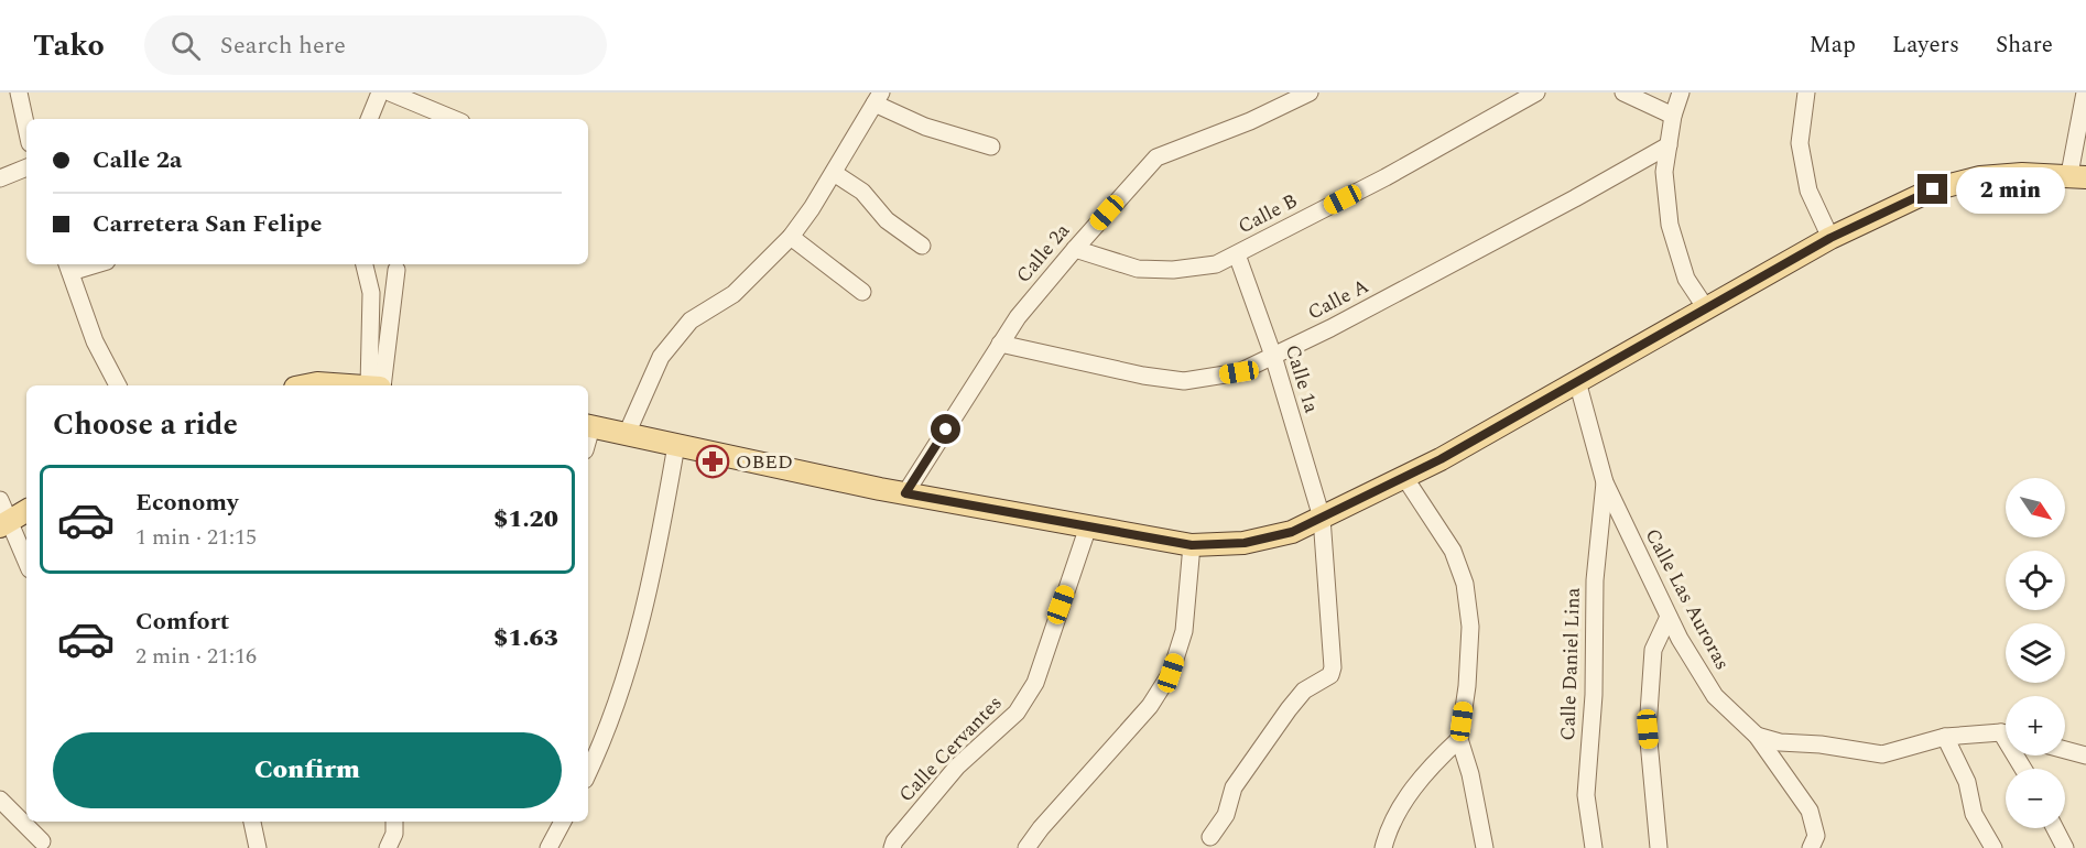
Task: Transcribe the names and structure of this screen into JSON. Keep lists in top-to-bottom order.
{
  "streets": {
    "street": [
      "Calle B",
      "Calle 2a",
      "Calle A",
      "Calle 1a",
      "Calle Las Auroras",
      "Calle Daniel Lina",
      "Calle Cervantes"
    ]
  },
  "crossings": [
    ["Calle B", "Calle 2a"],
    ["Calle B", "Calle 1a"],
    ["Calle 2a", "Calle A"],
    ["Calle A", "Calle 1a"],
    ["Calle Las Auroras", "Calle Daniel Lina"]
  ],
  "places": {
    "pharmacy": ["OBED"]
  },
  "north": "bottom right",
  "page": {
    "header": "Tako",
    "search": "Search here",
    "nav": ["Map", "Layers", "Share"],
    "banner": ["Calle 2a", "Carretera San Felipe"],
    "bubble": "2 min",
    "heading": "Choose a ride",
    "list": [
      {
        "name": "Economy",
        "note": "1 min · 21:15",
        "value": "$1.20"
      },
      {
        "name": "Comfort",
        "note": "2 min · 21:16",
        "value": "$1.63"
      }
    ],
    "map_buttons": ["+", "−"],
    "buttons": "Confirm"
  }
}
